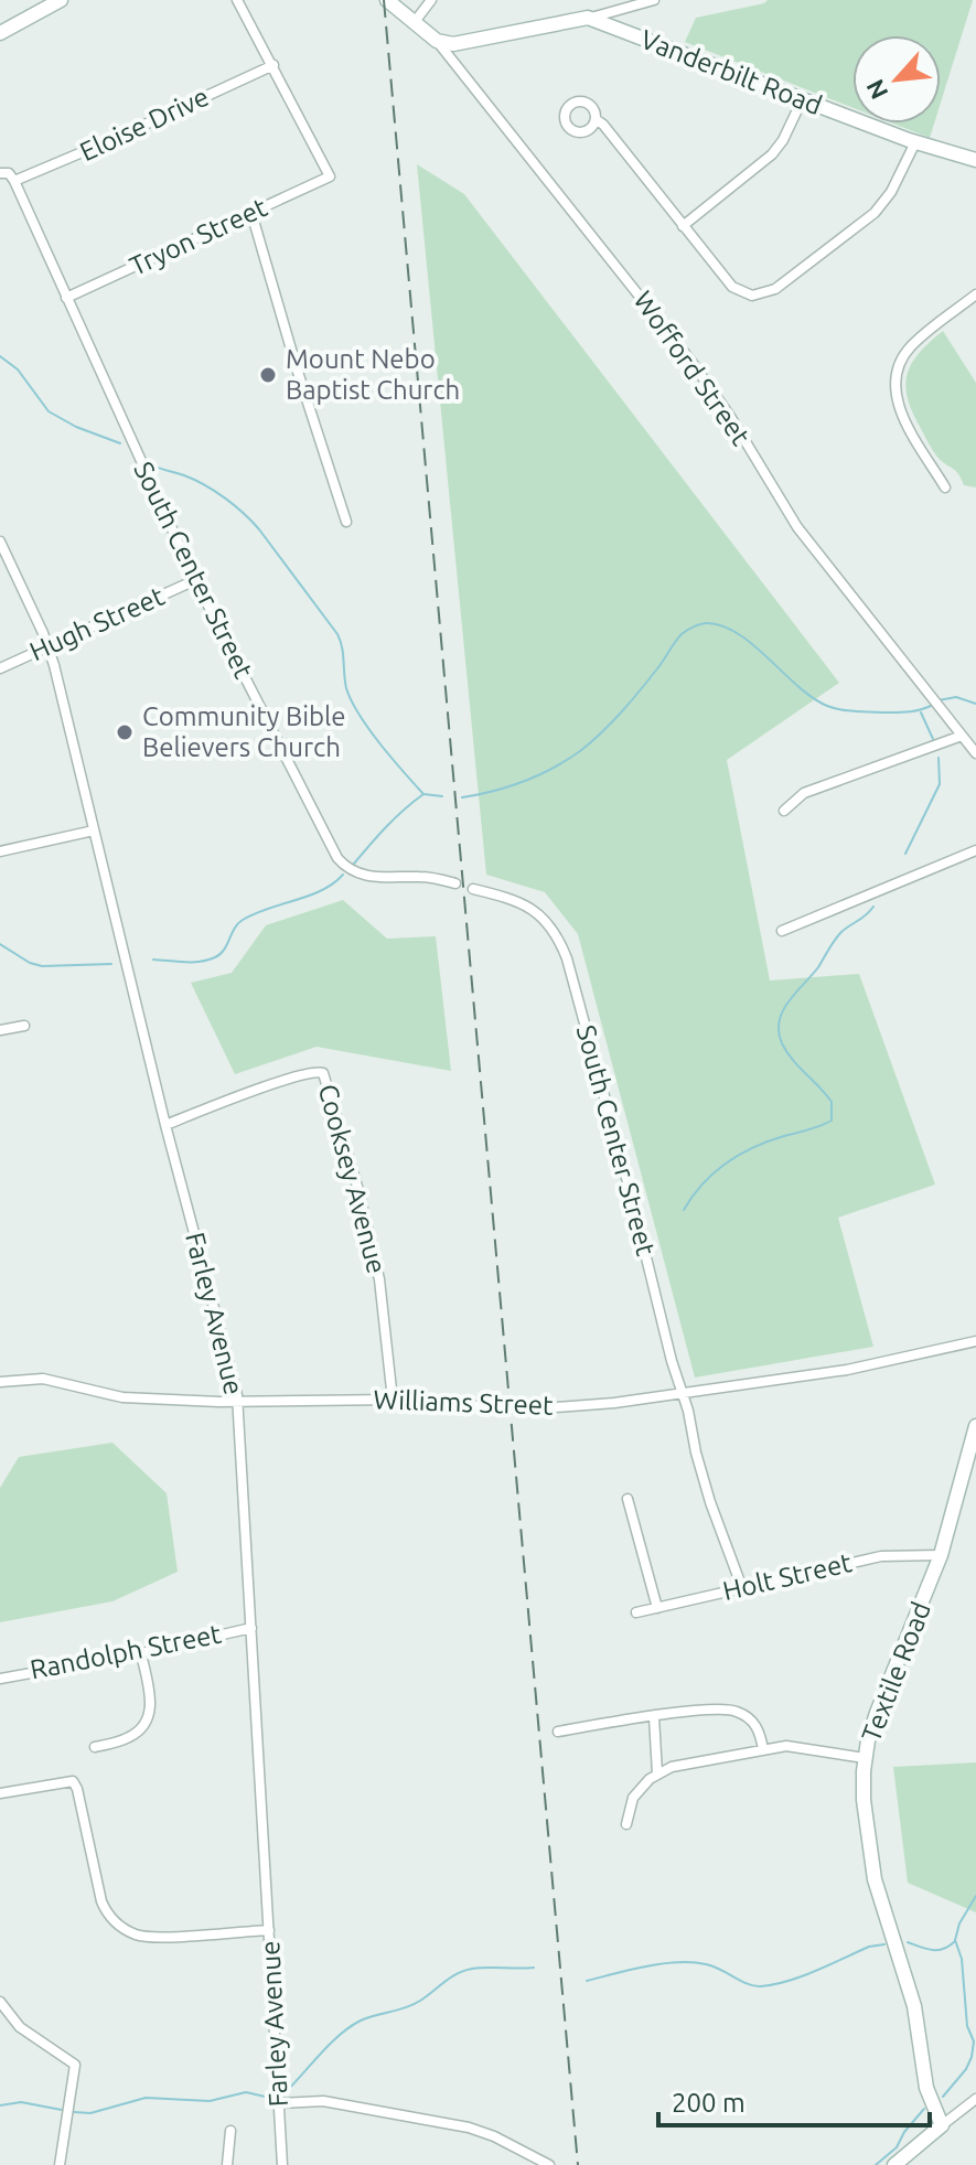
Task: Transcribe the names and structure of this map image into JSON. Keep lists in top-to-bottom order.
{
  "streets": {
    "street": [
      "Vanderbilt Road",
      "Eloise Drive",
      "Tryon Street",
      "Wofford Street",
      "South Center Street",
      "Hugh Street",
      "Cooksey Avenue",
      "Farley Avenue",
      "Williams Street",
      "Holt Street",
      "Randolph Street",
      "Textile Road"
    ]
  },
  "crossings": [
    ["Eloise Drive", "Tryon Street"],
    ["Eloise Drive", "South Center Street"],
    ["Tryon Street", "South Center Street"],
    ["South Center Street", "Hugh Street"],
    ["South Center Street", "Williams Street"],
    ["South Center Street", "Holt Street"],
    ["Hugh Street", "Farley Avenue"],
    ["Cooksey Avenue", "Farley Avenue"],
    ["Cooksey Avenue", "Williams Street"],
    ["Farley Avenue", "Williams Street"],
    ["Farley Avenue", "Randolph Street"],
    ["Holt Street", "Textile Road"]
  ],
  "places": ["Mount Nebo Baptist Church", "Community Bible Believers Church"],
  "scale_bar": "200 m",
  "north": "bottom left"
}
